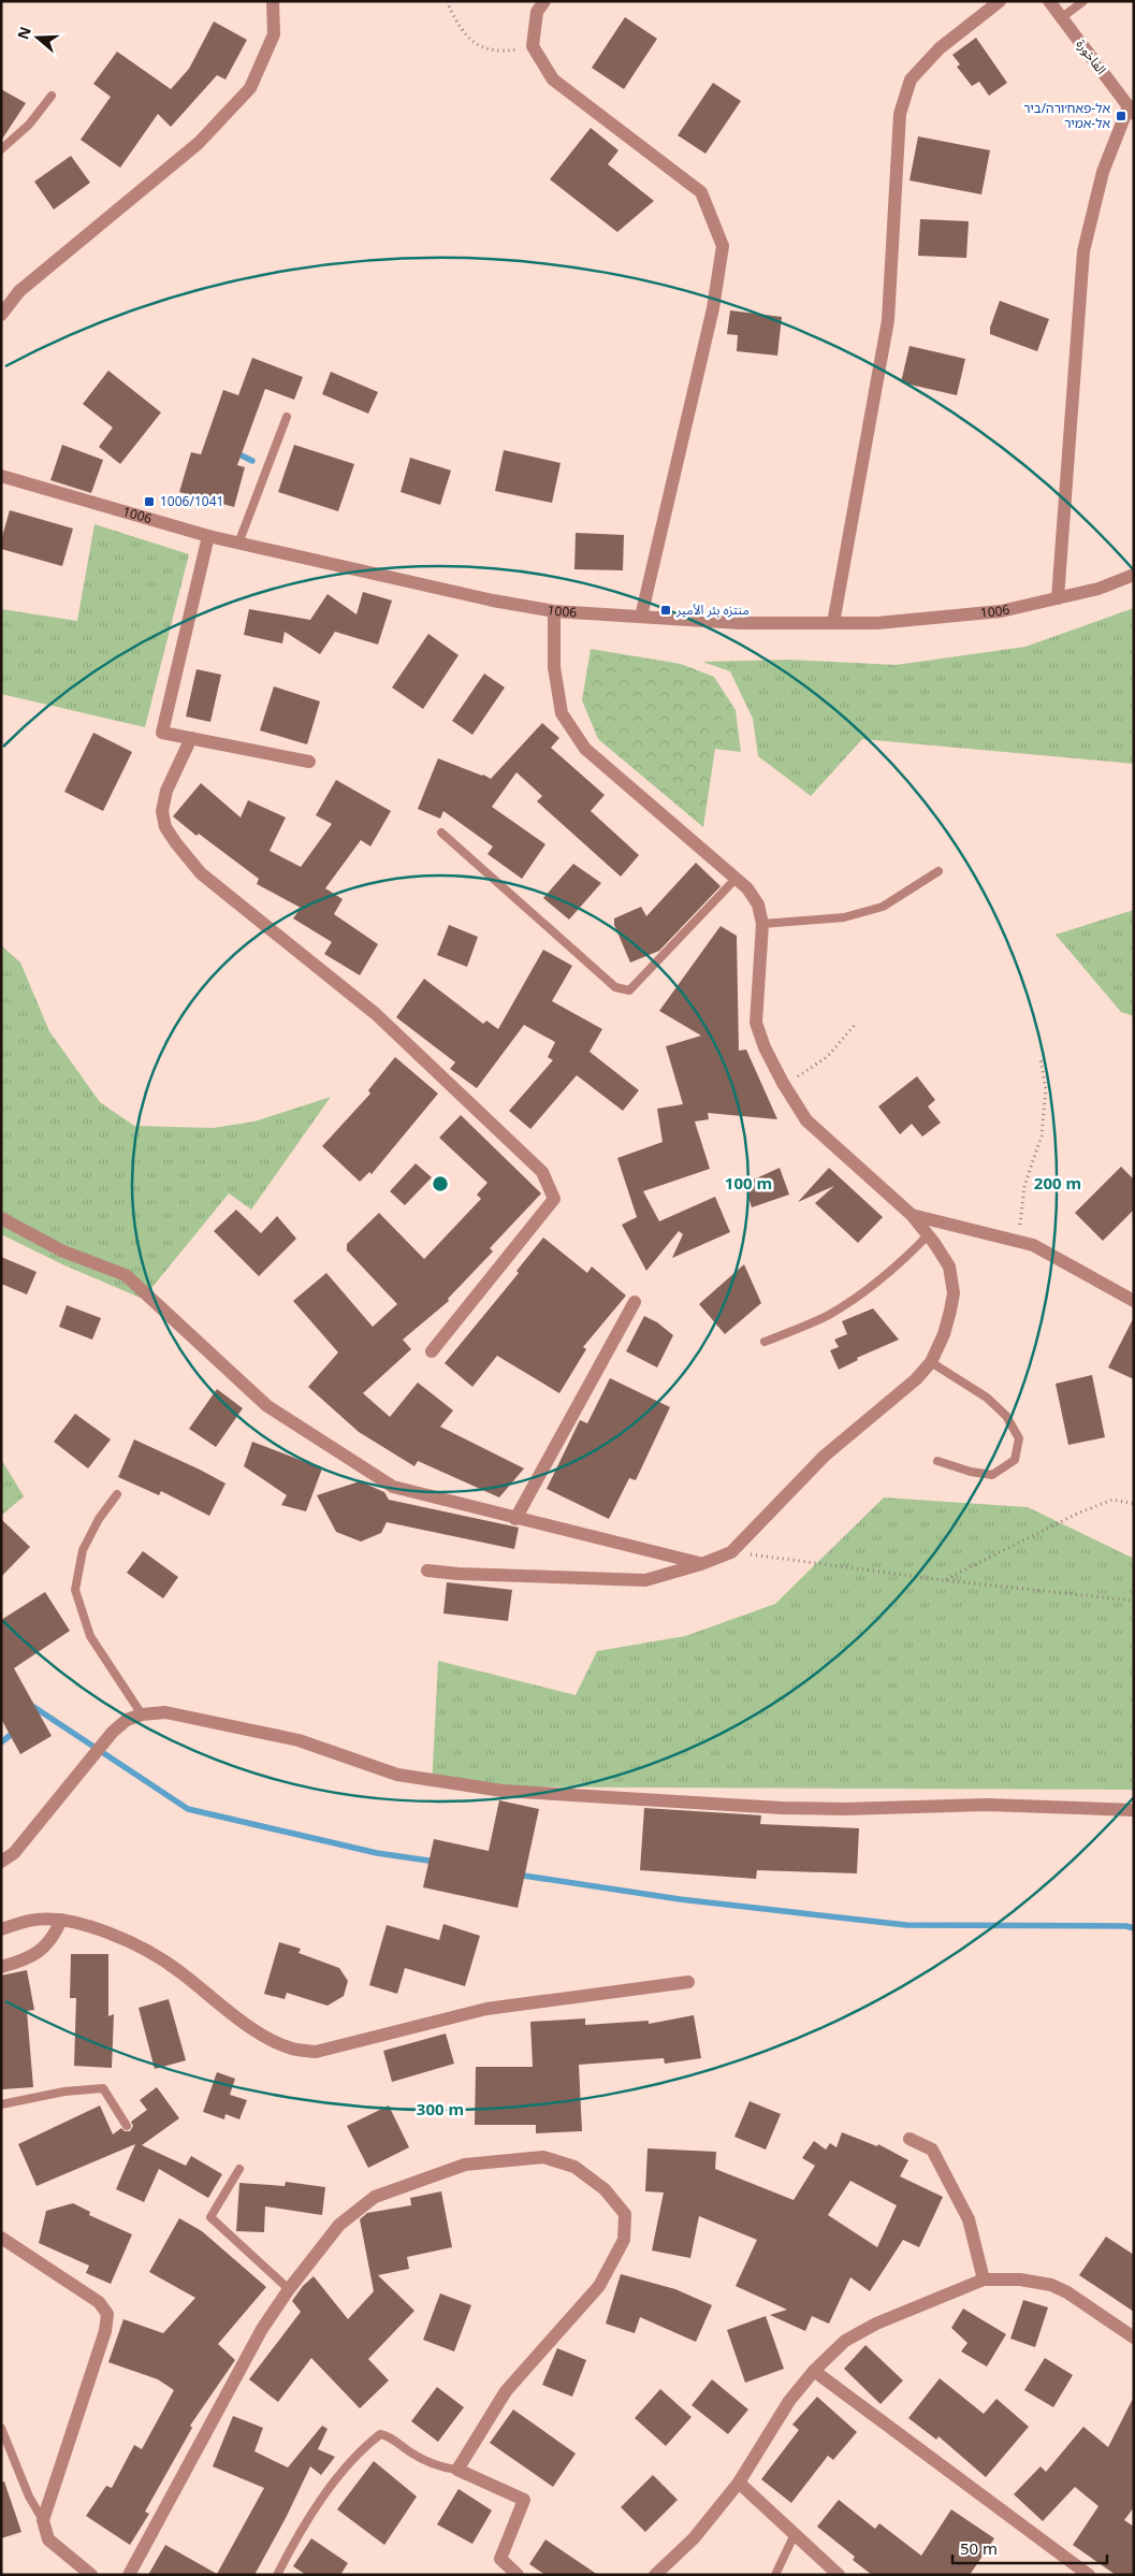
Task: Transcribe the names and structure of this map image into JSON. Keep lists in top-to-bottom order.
{
  "streets": {
    "street": ["الفاخورة", "1006"]
  },
  "places": {
    "transit": ["אל-פאח׳ורה/ביר אל-אמיר", "1006/1041", "منتزه بئر الأمير"]
  },
  "scale_bar": "50 m",
  "north": "left",
  "rings": ["100 m", "200 m", "300 m"]
}
